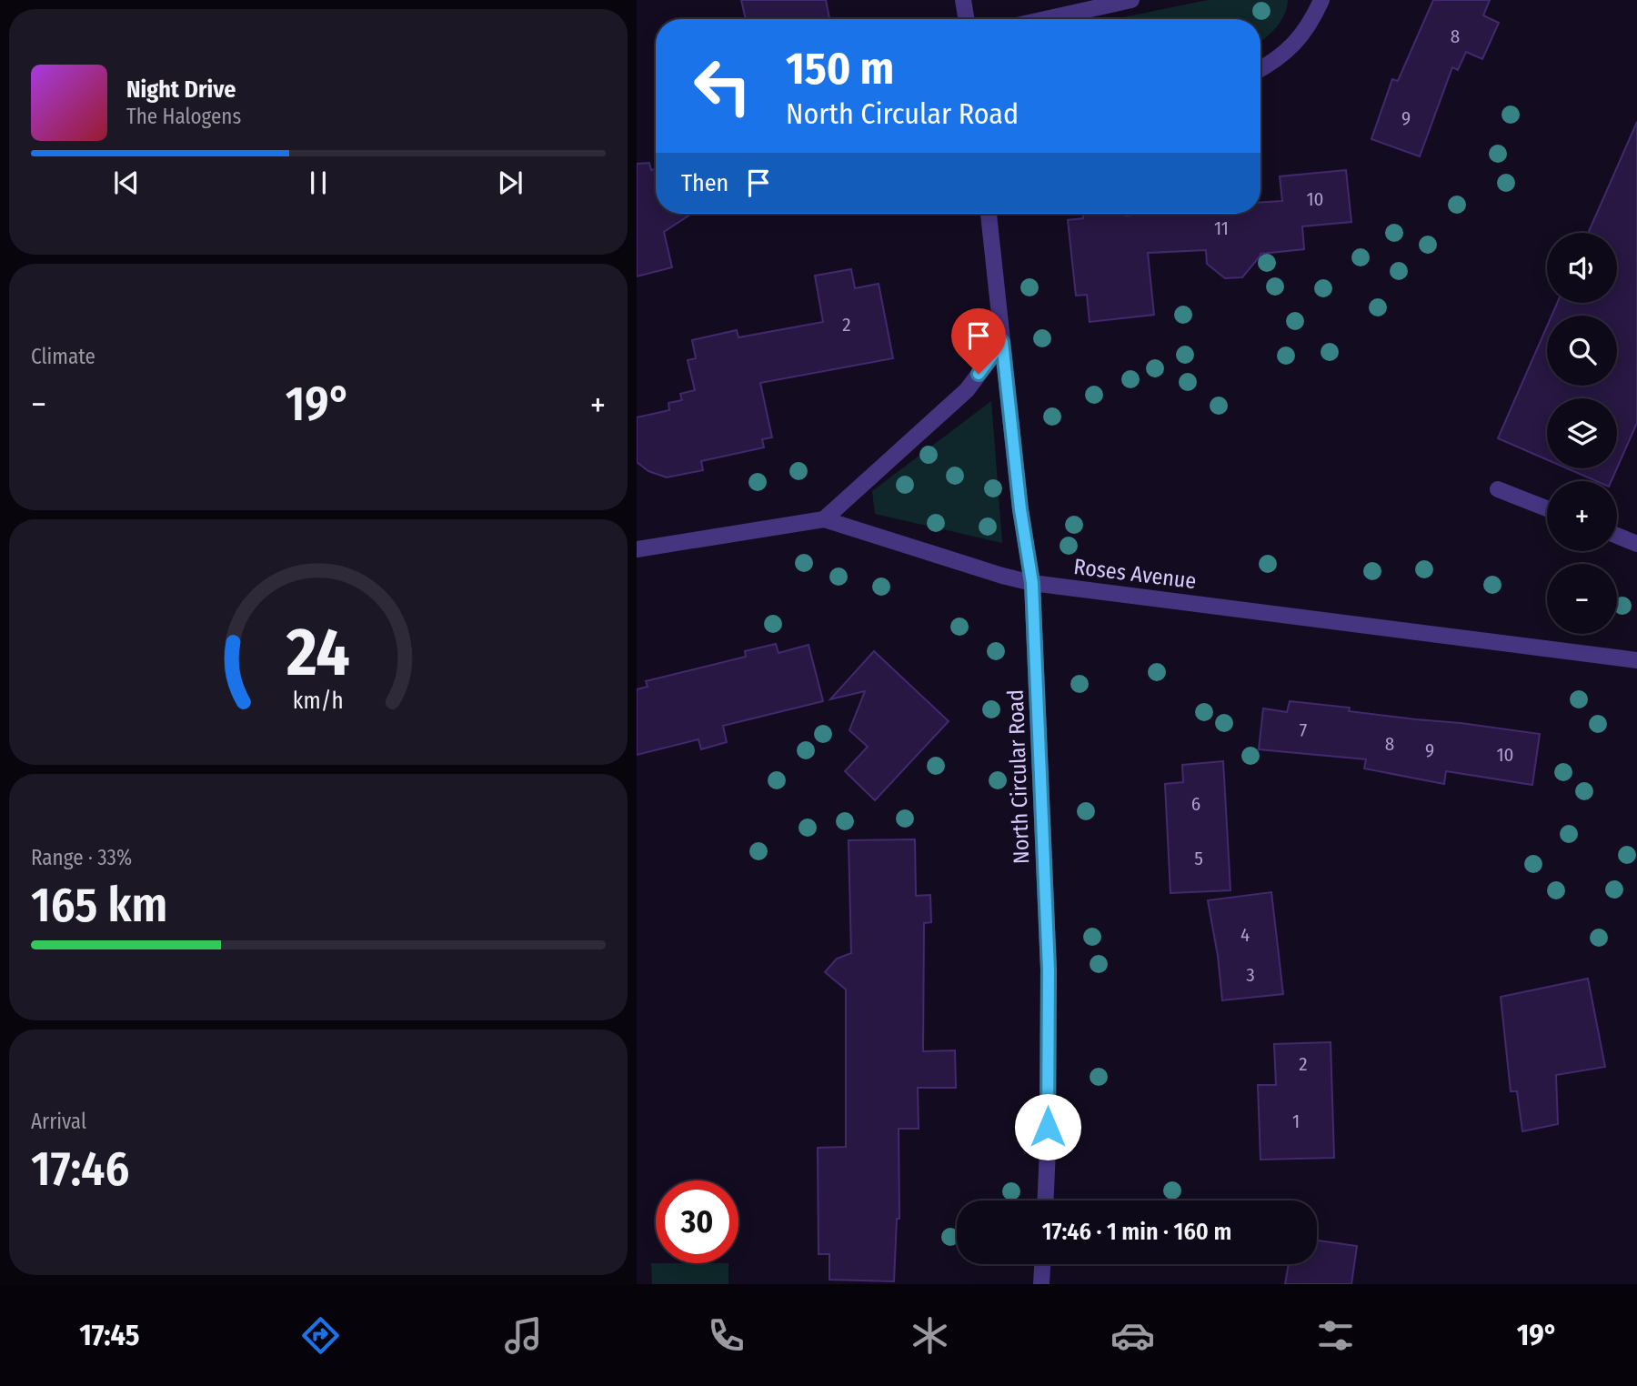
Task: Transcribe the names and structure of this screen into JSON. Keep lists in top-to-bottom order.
{
  "streets": {
    "street": ["Roses Avenue", "North Circular Road"]
  },
  "crossings": [
    ["Roses Avenue", "North Circular Road"]
  ],
  "house_numbers": [
    "8",
    "9",
    "10",
    "11",
    "2",
    "7",
    "8",
    "9",
    "10",
    "6",
    "5",
    "4",
    "3",
    "2",
    "1"
  ],
  "page": {
    "turn": ["150 m", "North Circular Road"],
    "song": ["Night Drive", "The Halogens"],
    "then": "Then",
    "map_buttons": ["+", "−"],
    "tile": [
      "Climate",
      ["Range · 33%", "165 km"],
      ["Arrival", "17:46"]
    ],
    "heat": ["−", "19°", "+"],
    "limit": "30",
    "trip": "17:46 · 1 min · 160 m",
    "tabs": ["17:45", "19°"],
    "gauge": ["24", "km/h"]
  }
}
